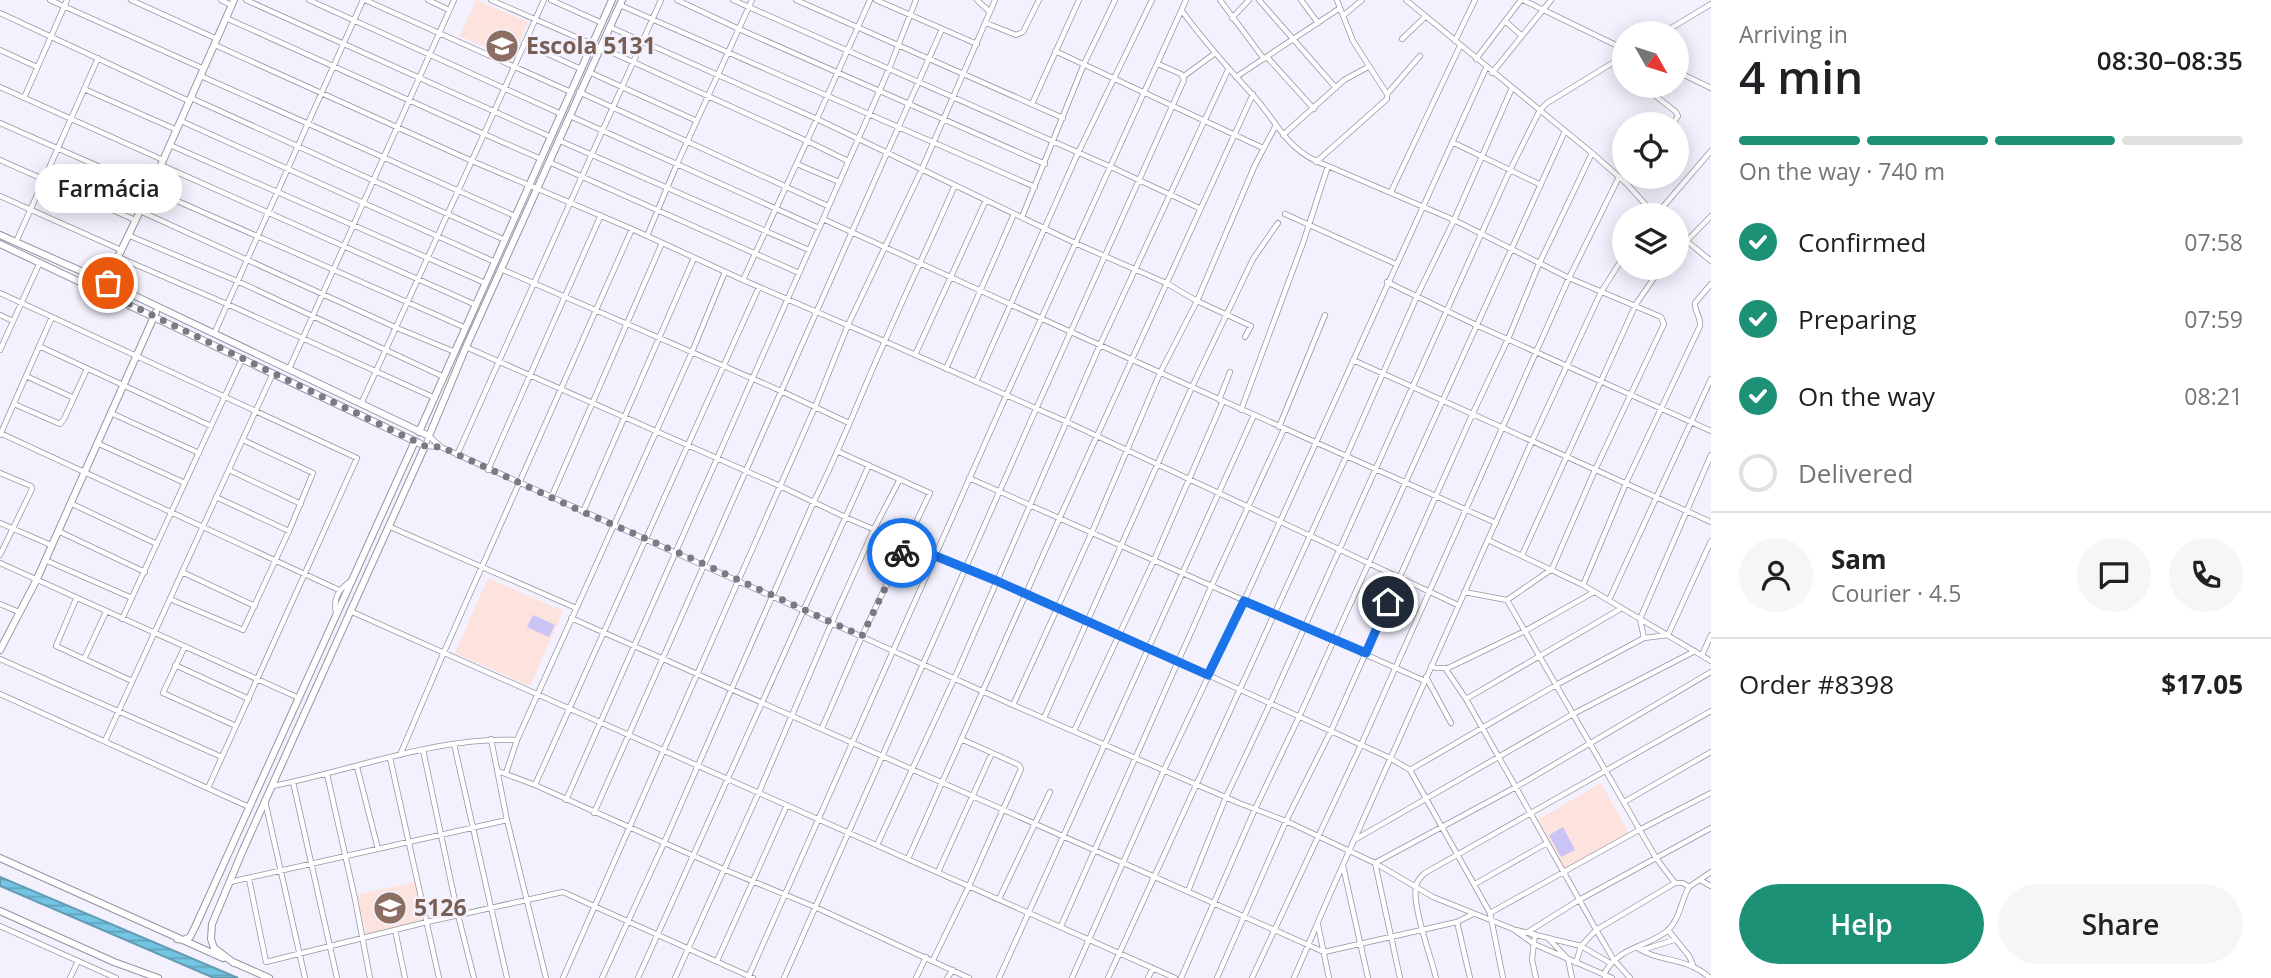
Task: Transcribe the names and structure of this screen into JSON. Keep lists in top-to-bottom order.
{
  "places": {
    "school or university": ["Escola 5131", "5126"],
    "other": ["Farmácia"]
  },
  "north": "bottom right",
  "page": {
    "heading": ["4 min", "Arriving in", "08:30–08:35"],
    "panel": [
      "Sam",
      "Courier · 4.5",
      "Order #8398",
      "$17.05"
    ],
    "bar": "On the way · 740 m",
    "bubble": "Farmácia",
    "list": [
      ["Confirmed", "07:58"],
      ["Preparing", "07:59"],
      ["On the way", "08:21"],
      "Delivered"
    ],
    "buttons": ["Help", "Share"]
  }
}
